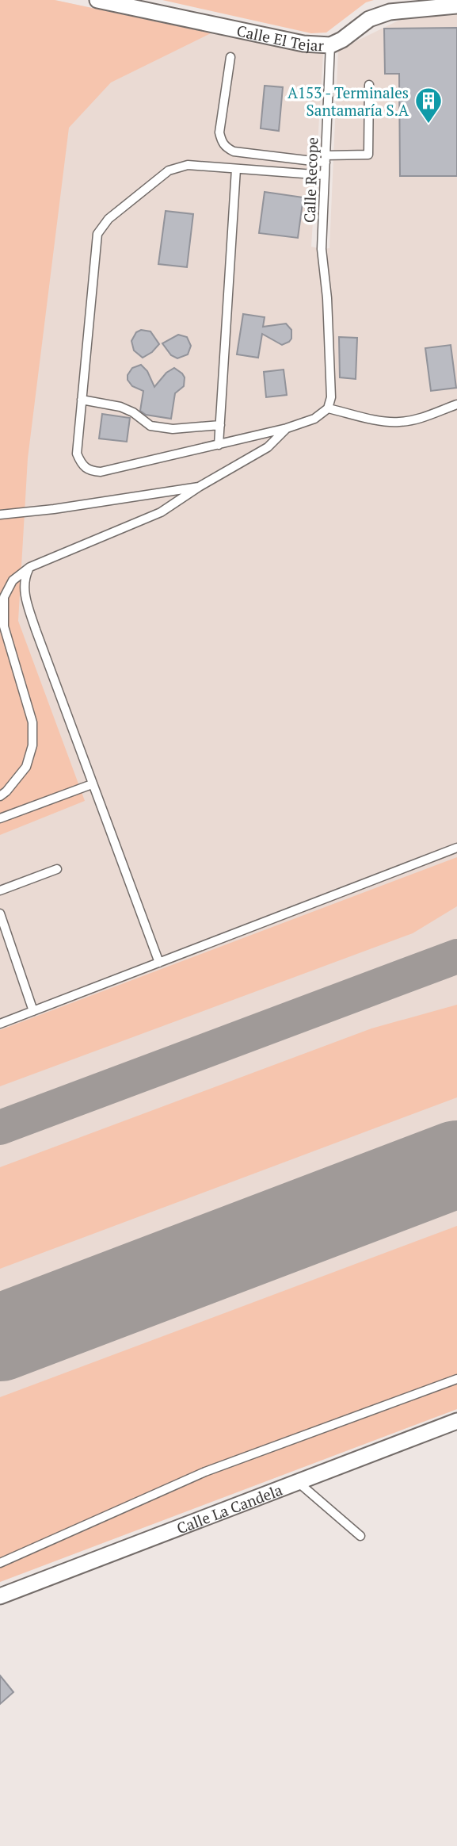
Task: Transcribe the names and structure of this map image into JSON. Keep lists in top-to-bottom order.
{
  "streets": {
    "street": ["Calle El Tejar", "Calle La Candela"],
    "lane": ["Calle Recope"]
  },
  "crossings": [
    ["Calle El Tejar", "Calle Recope"]
  ],
  "places": {
    "building": ["A153 - Terminales Santamaría S.A"]
  }
}
